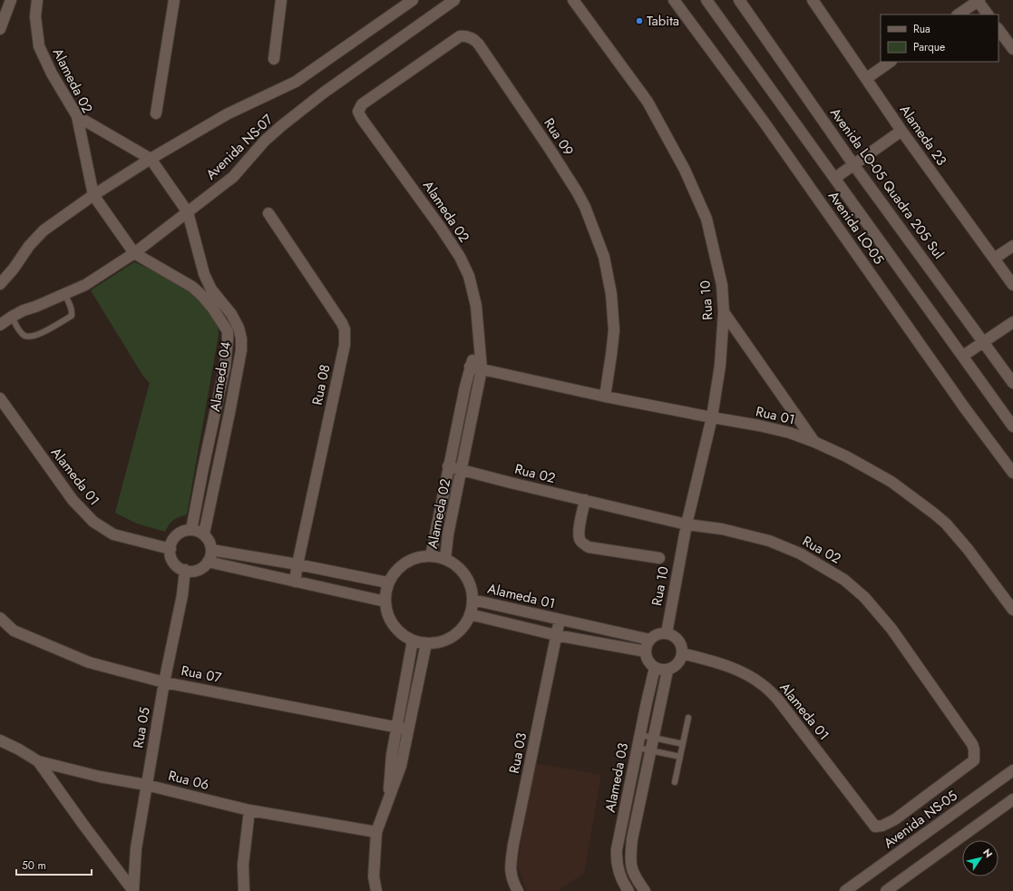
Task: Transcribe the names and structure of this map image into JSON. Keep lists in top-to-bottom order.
{
  "streets": {
    "street": [
      "Alameda 02",
      "Alameda 23",
      "Rua 09",
      "Avenida NS-07",
      "Avenida LO-05 Quadra 205 Sul",
      "Avenida LO-05",
      "Rua 10",
      "Alameda 04",
      "Rua 08",
      "Rua 01",
      "Rua 02",
      "Alameda 01",
      "Rua 07",
      "Rua 05",
      "Rua 03",
      "Alameda 03",
      "Rua 06",
      "Avenida NS-05"
    ]
  },
  "crossings": [
    ["Alameda 02", "Rua 09"],
    ["Alameda 02", "Avenida NS-07"],
    ["Alameda 02", "Rua 01"],
    ["Alameda 02", "Rua 02"],
    ["Alameda 02", "Alameda 01"],
    ["Rua 09", "Rua 01"],
    ["Avenida NS-07", "Alameda 04"],
    ["Rua 10", "Rua 01"],
    ["Rua 10", "Rua 02"],
    ["Rua 10", "Alameda 01"],
    ["Rua 10", "Alameda 03"],
    ["Alameda 04", "Alameda 01"],
    ["Alameda 04", "Rua 05"],
    ["Rua 02", "Alameda 01"],
    ["Alameda 01", "Rua 05"],
    ["Alameda 01", "Rua 03"],
    ["Alameda 01", "Alameda 03"],
    ["Rua 07", "Rua 05"],
    ["Rua 05", "Rua 06"]
  ],
  "places": ["Tabita"],
  "legend": ["Rua", "Parque"],
  "scale_bar": "50 m",
  "north": "top right"
}
